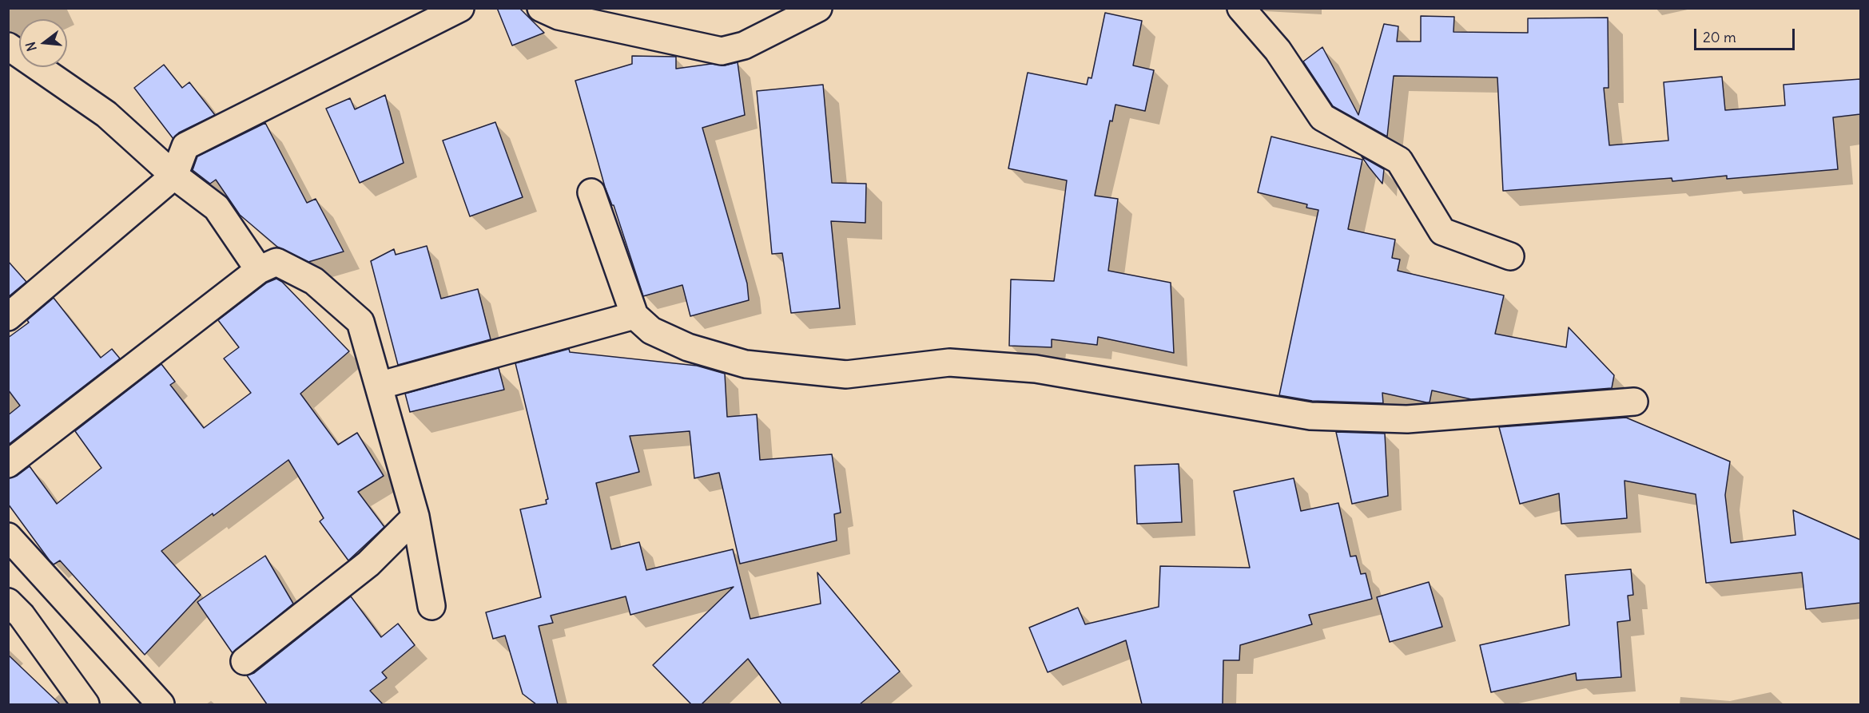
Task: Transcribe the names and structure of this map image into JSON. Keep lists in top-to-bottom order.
{
  "scale_bar": "20 m",
  "north": "left"
}
